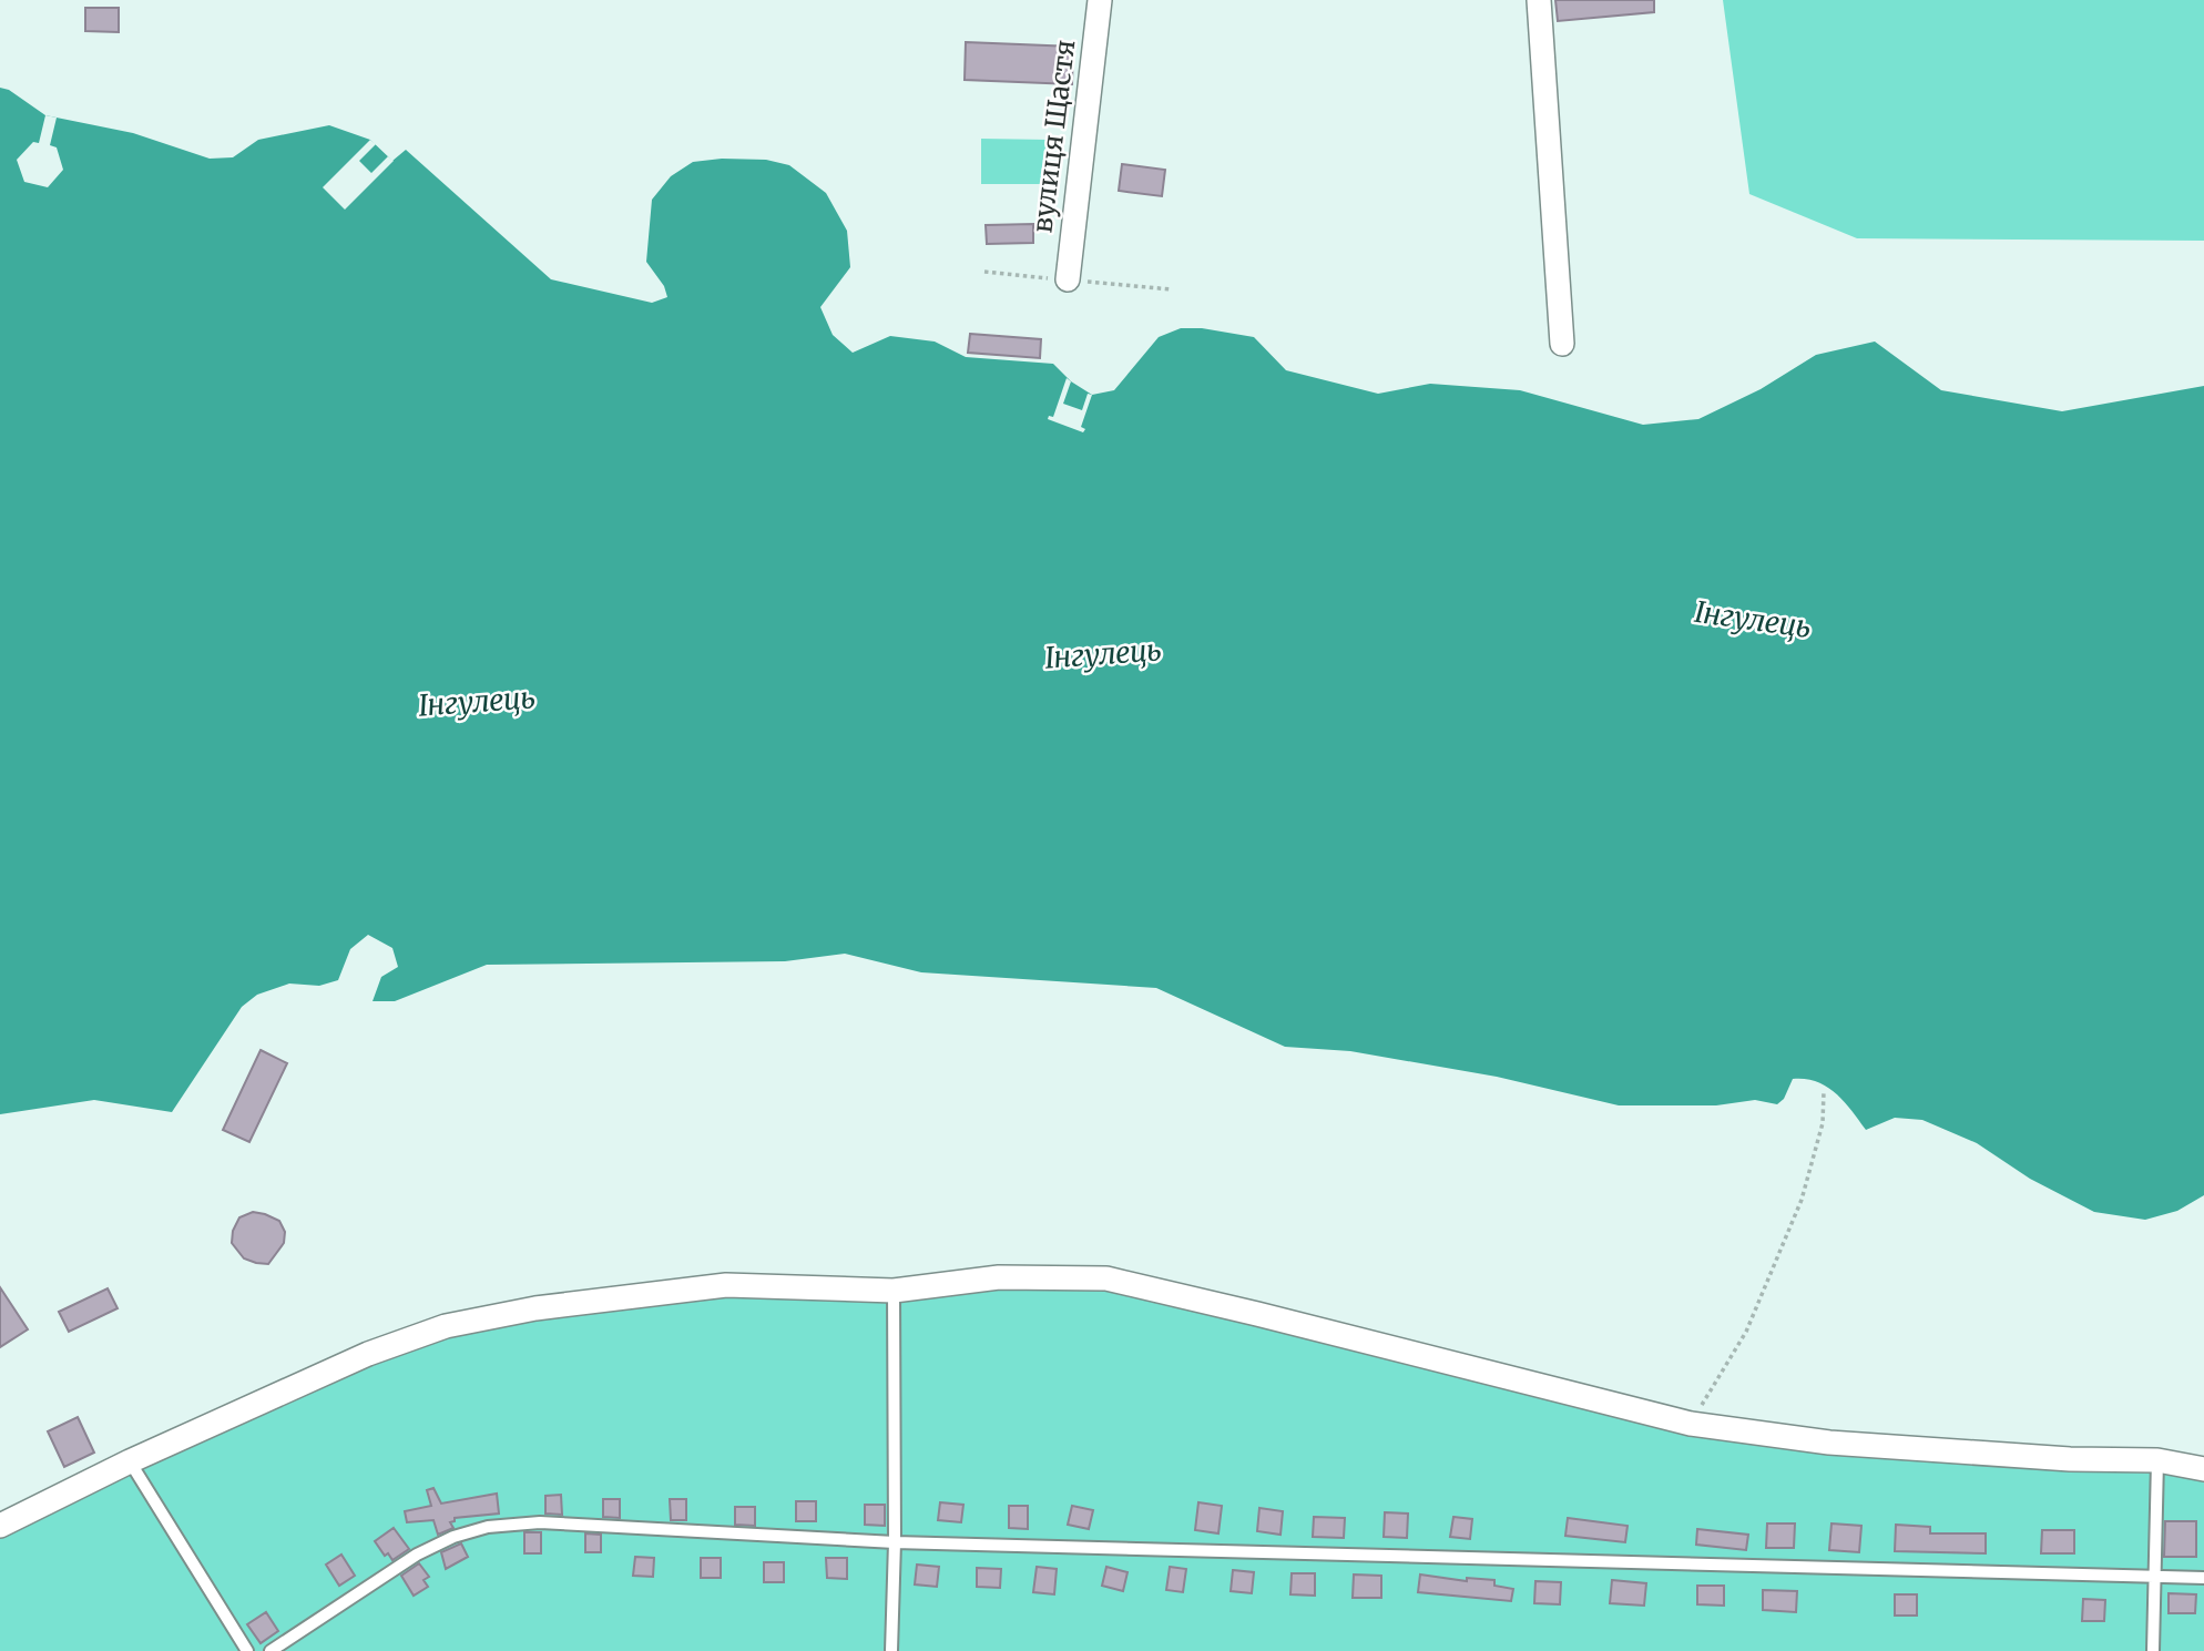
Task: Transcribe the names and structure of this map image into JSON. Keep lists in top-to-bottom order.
{
  "streets": {
    "street": ["вулиця Щастя"]
  },
  "water": ["Інгулець"]
}
